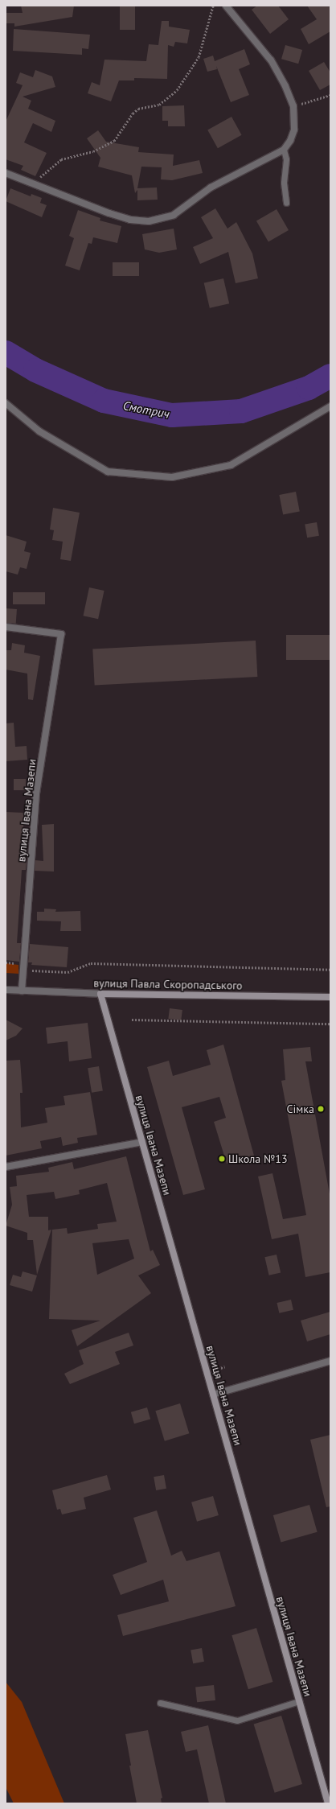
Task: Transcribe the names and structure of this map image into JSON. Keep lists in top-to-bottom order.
{
  "streets": {
    "street": ["вулиця Івана Мазепи", "вулиця Павла Скоропадського"]
  },
  "crossings": [
    ["вулиця Івана Мазепи", "вулиця Павла Скоропадського"]
  ],
  "water": ["Смотрич"],
  "places": ["Сімка", "Школа №13"]
}
